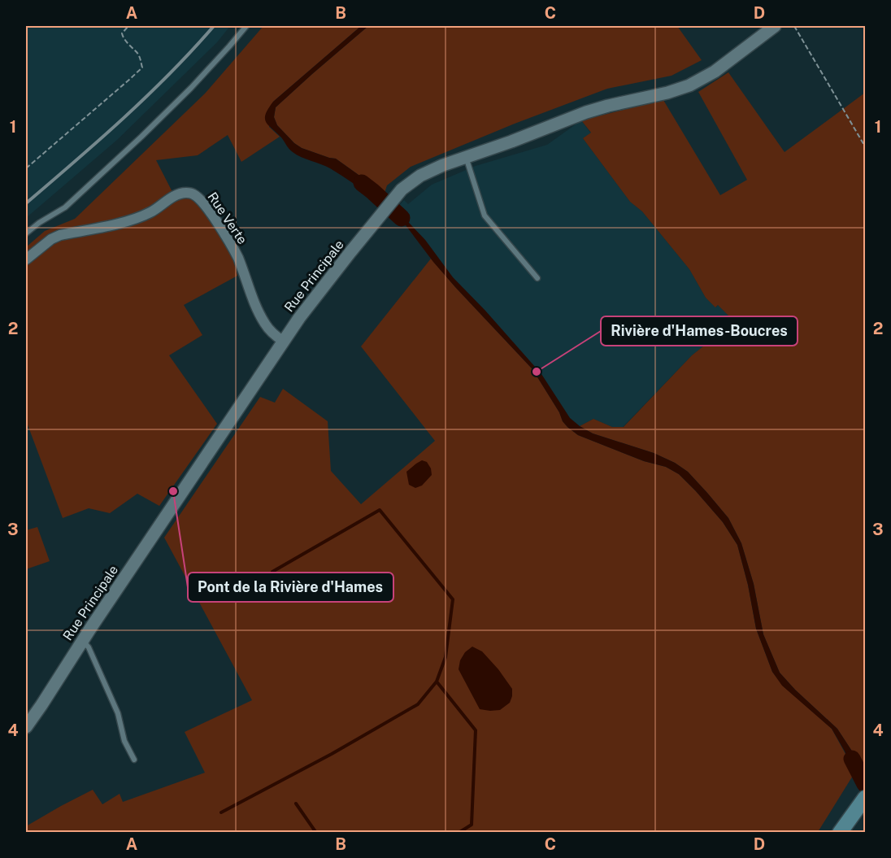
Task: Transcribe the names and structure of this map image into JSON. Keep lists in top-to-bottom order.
{
  "streets": {
    "street": ["Rue Verte", "Rue Principale"]
  },
  "crossings": [
    ["Rue Verte", "Rue Principale"]
  ],
  "places": ["Rivière d'Hames-Boucres", "Pont de la Rivière d'Hames"],
  "grid": {
    "columns": [
      "A",
      "B",
      "C",
      "D"
    ],
    "rows": [
      "1",
      "2",
      "3",
      "4"
    ]
  }
}
